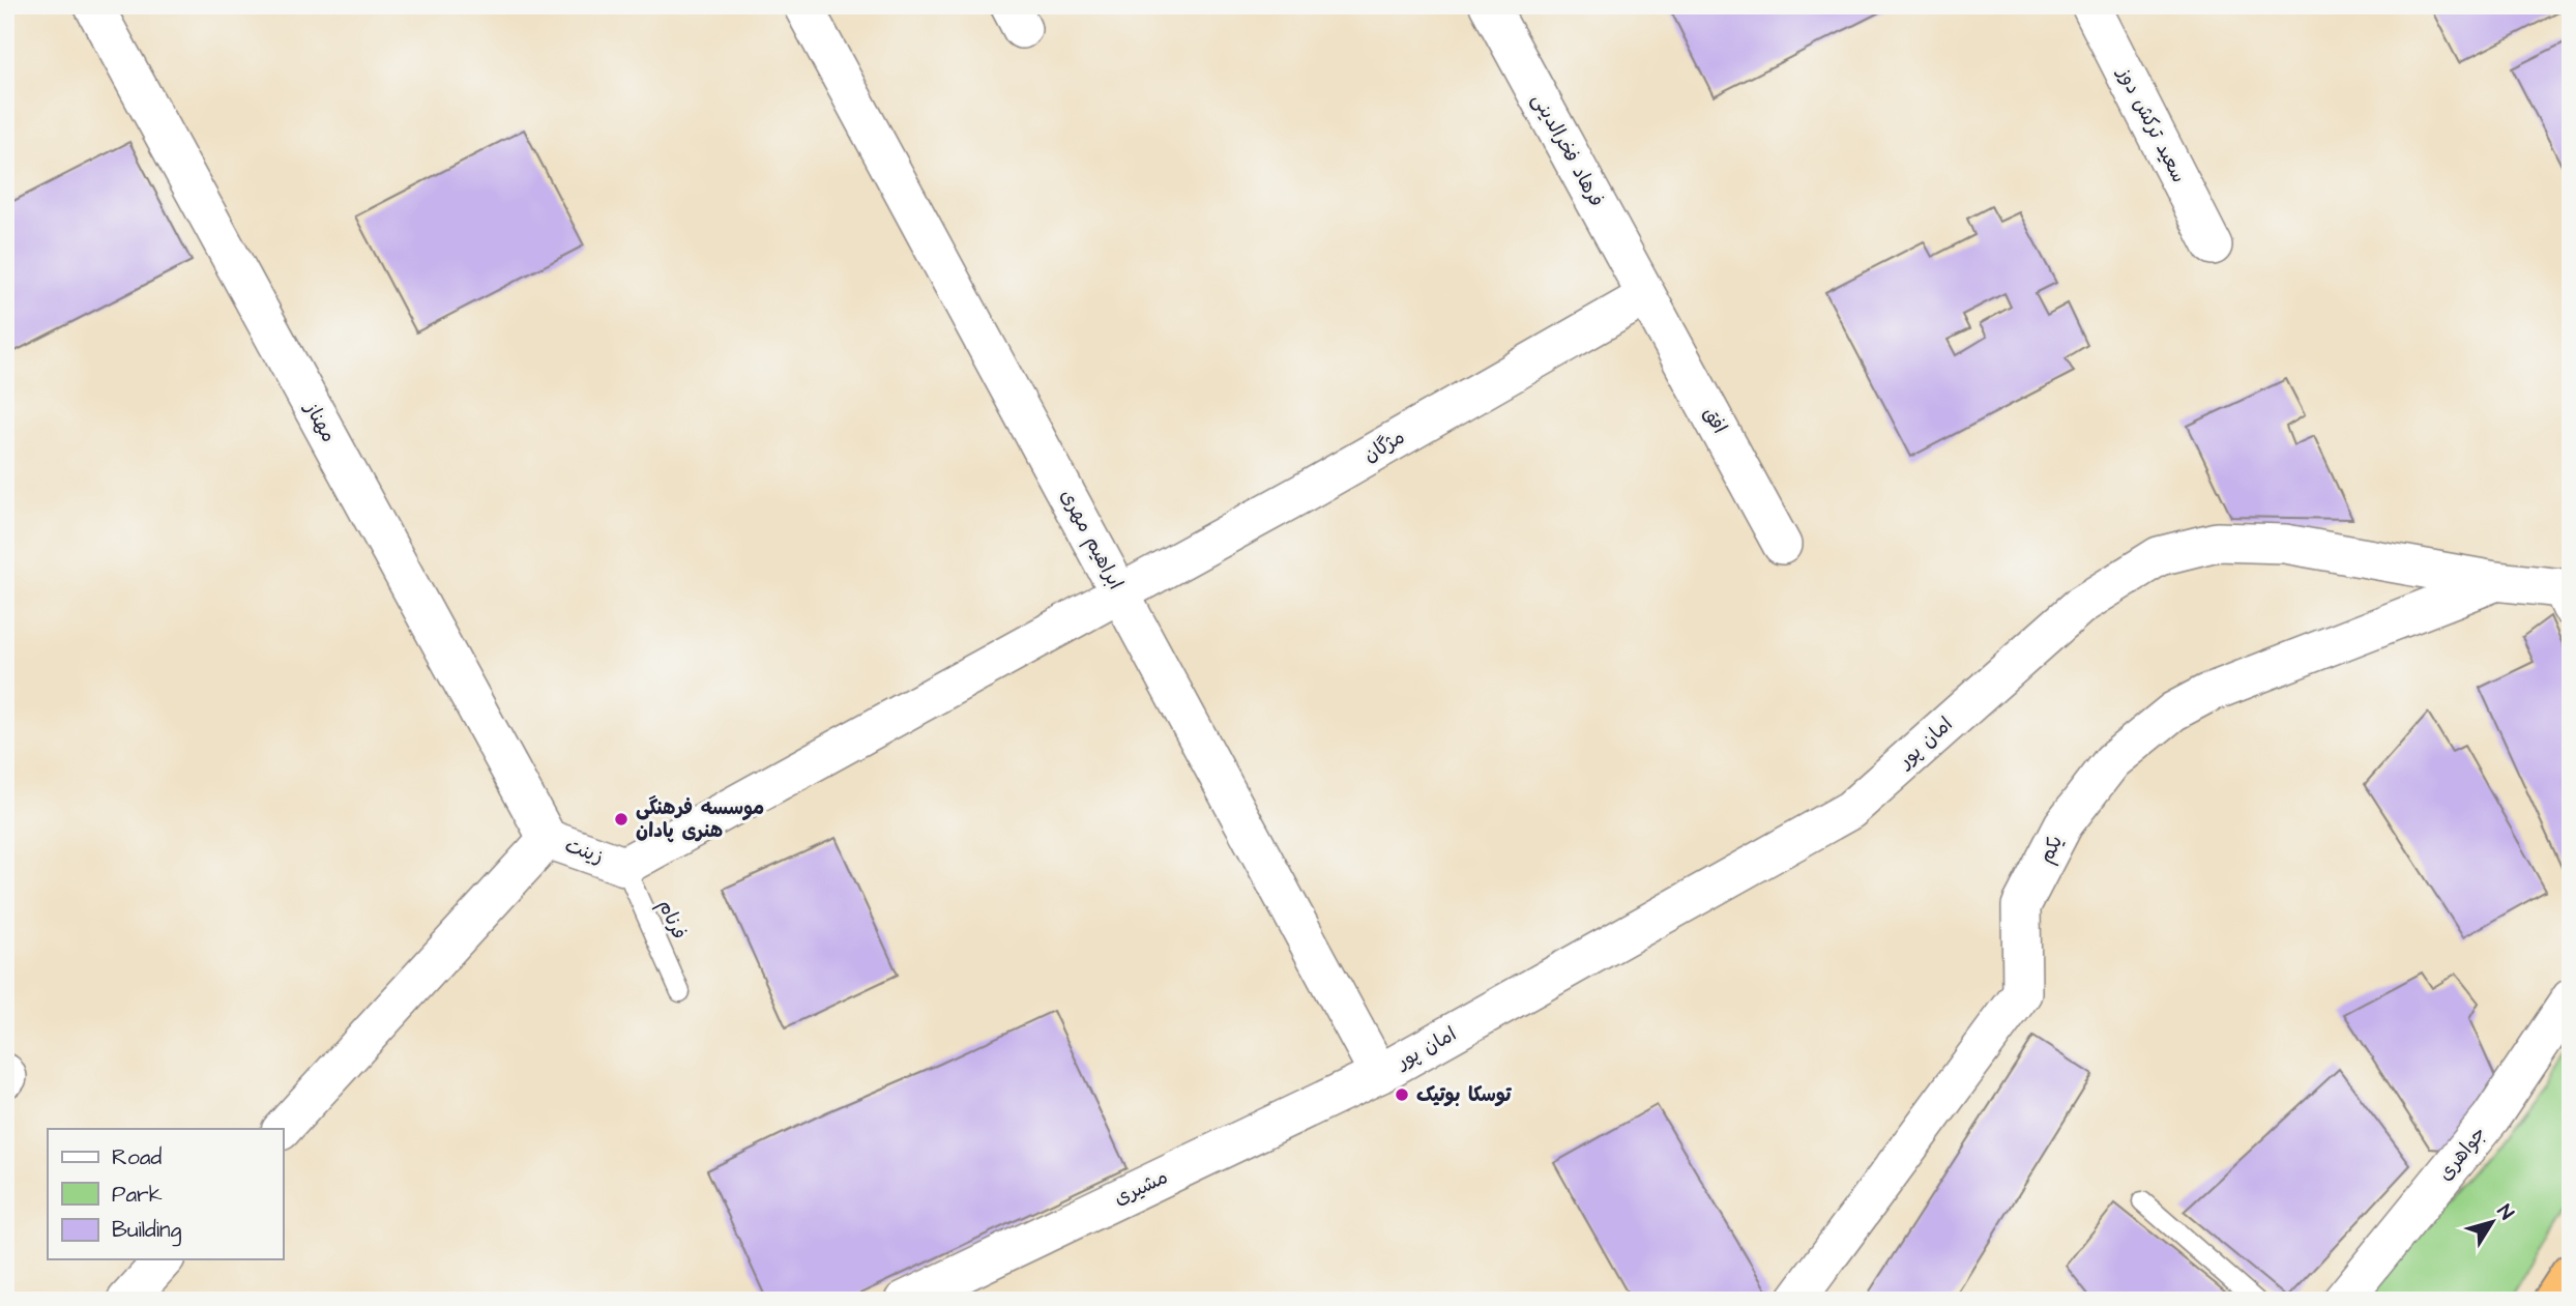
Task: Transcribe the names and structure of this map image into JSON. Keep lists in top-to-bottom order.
{
  "streets": {
    "street": [
      "سعید ترکش دوز",
      "فرهاد فخرالدینی",
      "افق",
      "مهناز",
      "مژگان",
      "ابراهیم مهری",
      "امان پور",
      "یکم",
      "زینت",
      "جواهری",
      "مشیری"
    ],
    "lane": ["فرنام"]
  },
  "crossings": [
    ["فرهاد فخرالدینی", "افق"],
    ["فرهاد فخرالدینی", "مژگان"],
    ["افق", "مژگان"],
    ["مهناز", "زینت"],
    ["مژگان", "ابراهیم مهری"],
    ["مژگان", "زینت"],
    ["ابراهیم مهری", "امان پور"],
    ["ابراهیم مهری", "زینت"],
    ["ابراهیم مهری", "مشیری"],
    ["امان پور", "یکم"],
    ["امان پور", "مشیری"],
    ["زینت", "فرنام"]
  ],
  "places": ["موسسه فرهنگی هنری پادان", "توسکا بوتیک"],
  "legend": ["Road", "Park", "Building"],
  "north": "top right"
}
